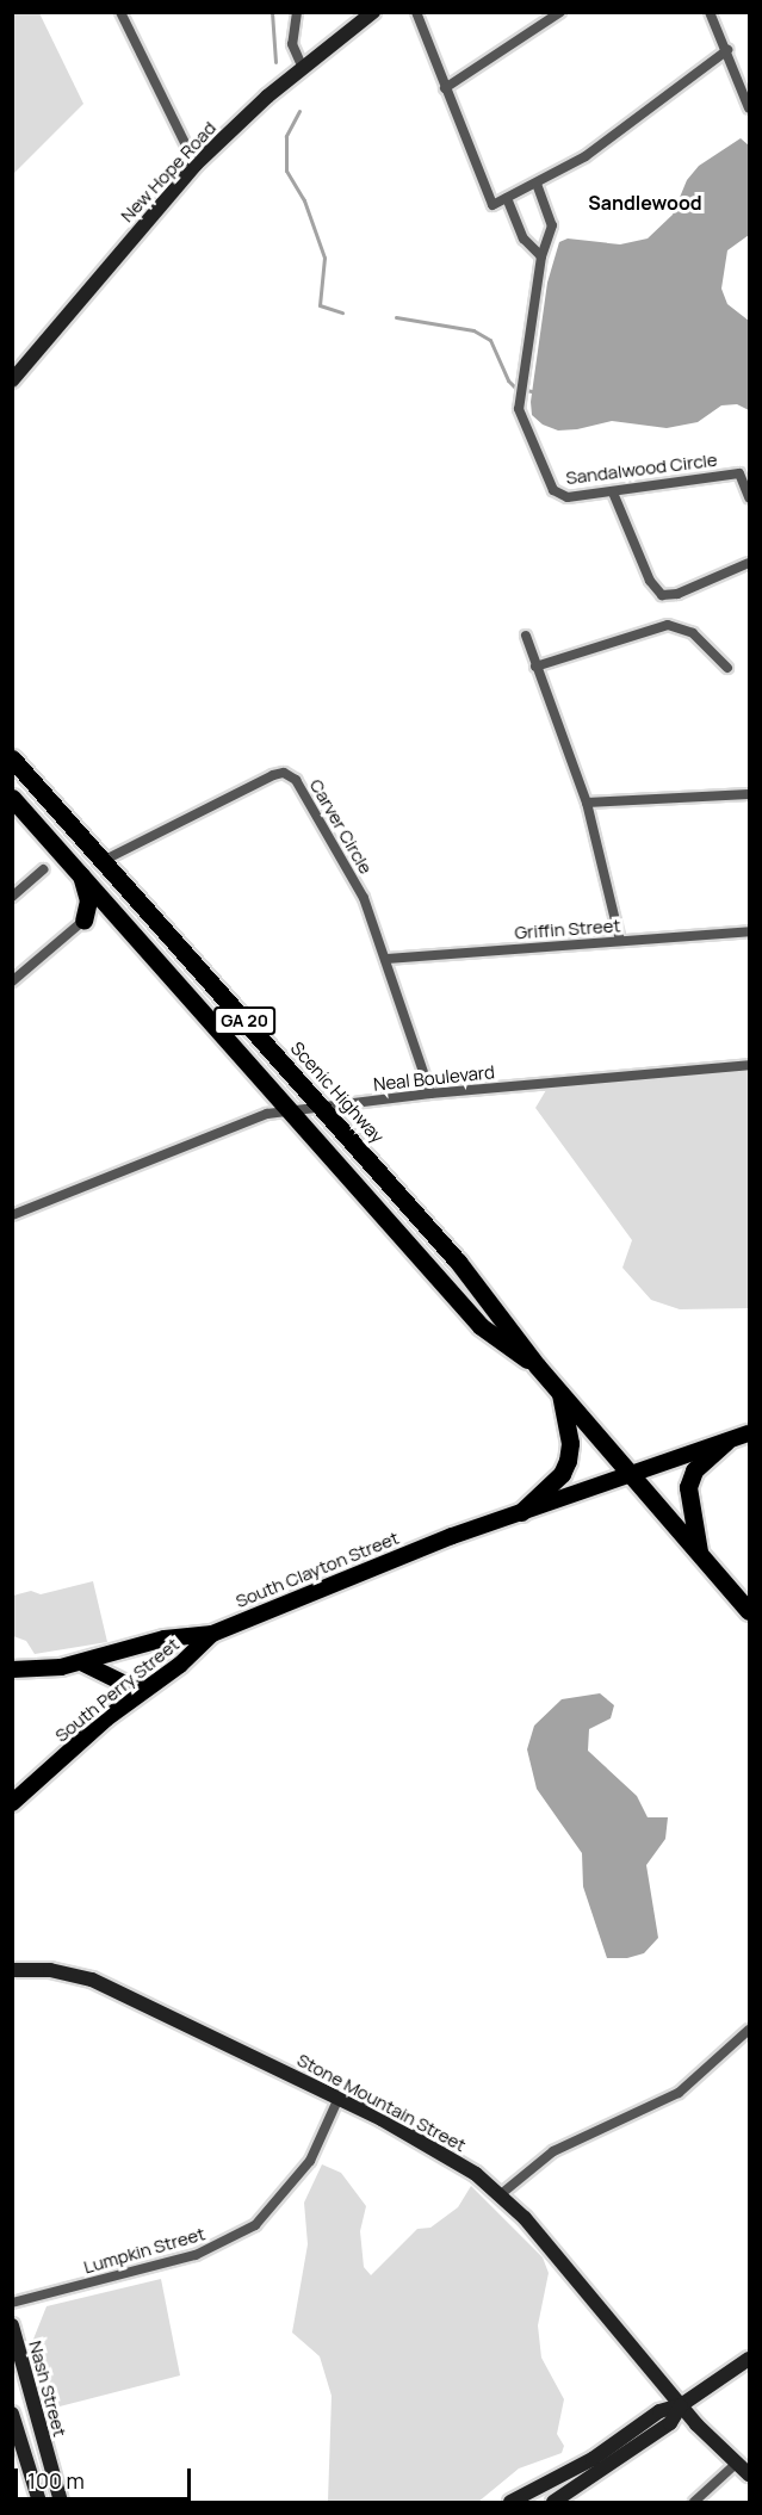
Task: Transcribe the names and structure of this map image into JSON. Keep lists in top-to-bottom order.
{
  "streets": {
    "highway": ["GA 20", "Scenic Highway"],
    "main road": ["South Clayton Street", "South Perry Street"],
    "street": [
      "New Hope Road",
      "Sandalwood Circle",
      "Carver Circle",
      "Griffin Street",
      "Neal Boulevard",
      "Stone Mountain Street",
      "Lumpkin Street",
      "Nash Street"
    ]
  },
  "crossings": [
    ["Carver Circle", "Griffin Street"],
    ["Carver Circle", "Neal Boulevard"],
    ["Carver Circle", "Scenic Highway"],
    ["Neal Boulevard", "Scenic Highway"],
    ["Scenic Highway", "South Clayton Street"],
    ["South Clayton Street", "South Perry Street"],
    ["Stone Mountain Street", "Lumpkin Street"]
  ],
  "districts": ["Sandlewood"],
  "scale_bar": "100 m"
}
